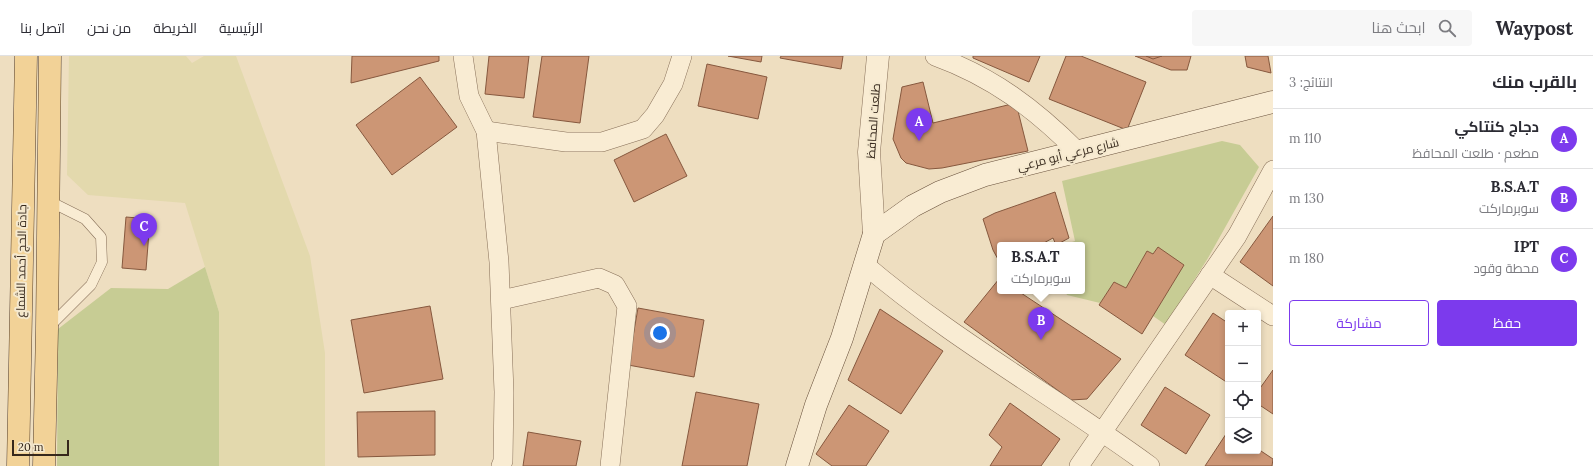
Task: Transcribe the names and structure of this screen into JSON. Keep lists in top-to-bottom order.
{
  "streets": {
    "main road": ["طلعت المحافظ", "شارع مرعي أبو مرعي", "جادة الحج أحمد الشماع"]
  },
  "crossings": [
    ["طلعت المحافظ", "شارع مرعي أبو مرعي"]
  ],
  "scale_bar": "20 m",
  "page": {
    "header": "Waypost",
    "search": "ابحث هنا",
    "nav": [
      "الرئيسية",
      "الخريطة",
      "من نحن",
      "اتصل بنا"
    ],
    "heading": ["بالقرب منك", "النتائج: 3"],
    "list": [
      {
        "mark": "A",
        "name": "دجاج كنتاكي",
        "note": "مطعم · طلعت المحافظ",
        "value": "110 m"
      },
      {
        "mark": "B",
        "name": "B.S.A.T",
        "note": "سوبرماركت",
        "value": "130 m"
      },
      {
        "mark": "C",
        "name": "IPT",
        "note": "محطة وقود",
        "value": "180 m"
      }
    ],
    "pins": ["A", "C", "B"],
    "popup": ["B.S.A.T", "سوبرماركت"],
    "buttons": ["حفظ", "مشاركة"],
    "map_buttons": ["+", "−"],
    "scale": "20 m"
  }
}
